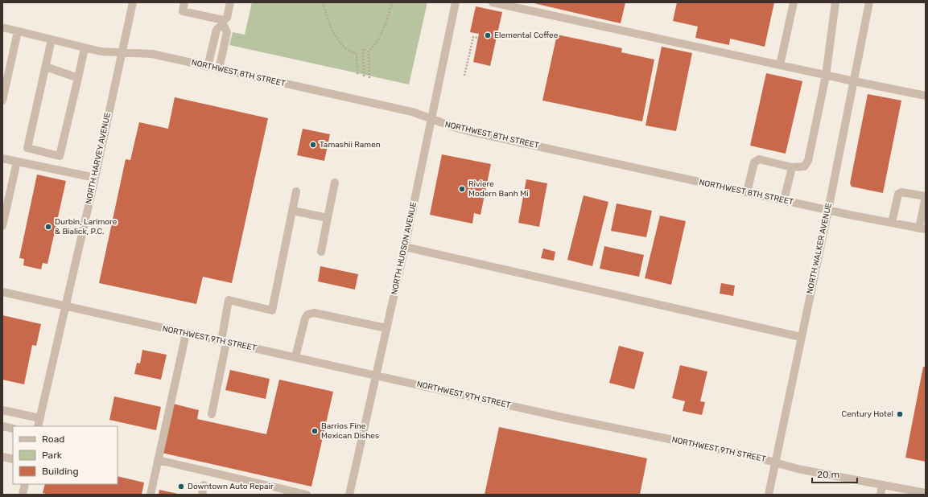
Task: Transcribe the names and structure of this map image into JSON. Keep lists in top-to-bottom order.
{
  "streets": {
    "street": [
      "NORTHWEST 8TH STREET",
      "NORTH HARVEY AVENUE",
      "NORTH HUDSON AVENUE",
      "NORTH WALKER AVENUE",
      "NORTHWEST 9TH STREET"
    ]
  },
  "crossings": [
    ["NORTHWEST 8TH STREET", "NORTH HARVEY AVENUE"],
    ["NORTHWEST 8TH STREET", "NORTH HUDSON AVENUE"],
    ["NORTHWEST 8TH STREET", "NORTH WALKER AVENUE"],
    ["NORTH HARVEY AVENUE", "NORTHWEST 9TH STREET"],
    ["NORTH HUDSON AVENUE", "NORTHWEST 9TH STREET"],
    ["NORTH WALKER AVENUE", "NORTHWEST 9TH STREET"]
  ],
  "places": [
    "Elemental Coffee",
    "Tamashii Ramen",
    "Riviere Modern Banh Mi",
    "Durbin, Larimore & Bialick, P.C.",
    "Century Hotel",
    "Barrios Fine Mexican Dishes",
    "Downtown Auto Repair"
  ],
  "legend": ["Road", "Park", "Building"],
  "scale_bar": "20 m"
}
